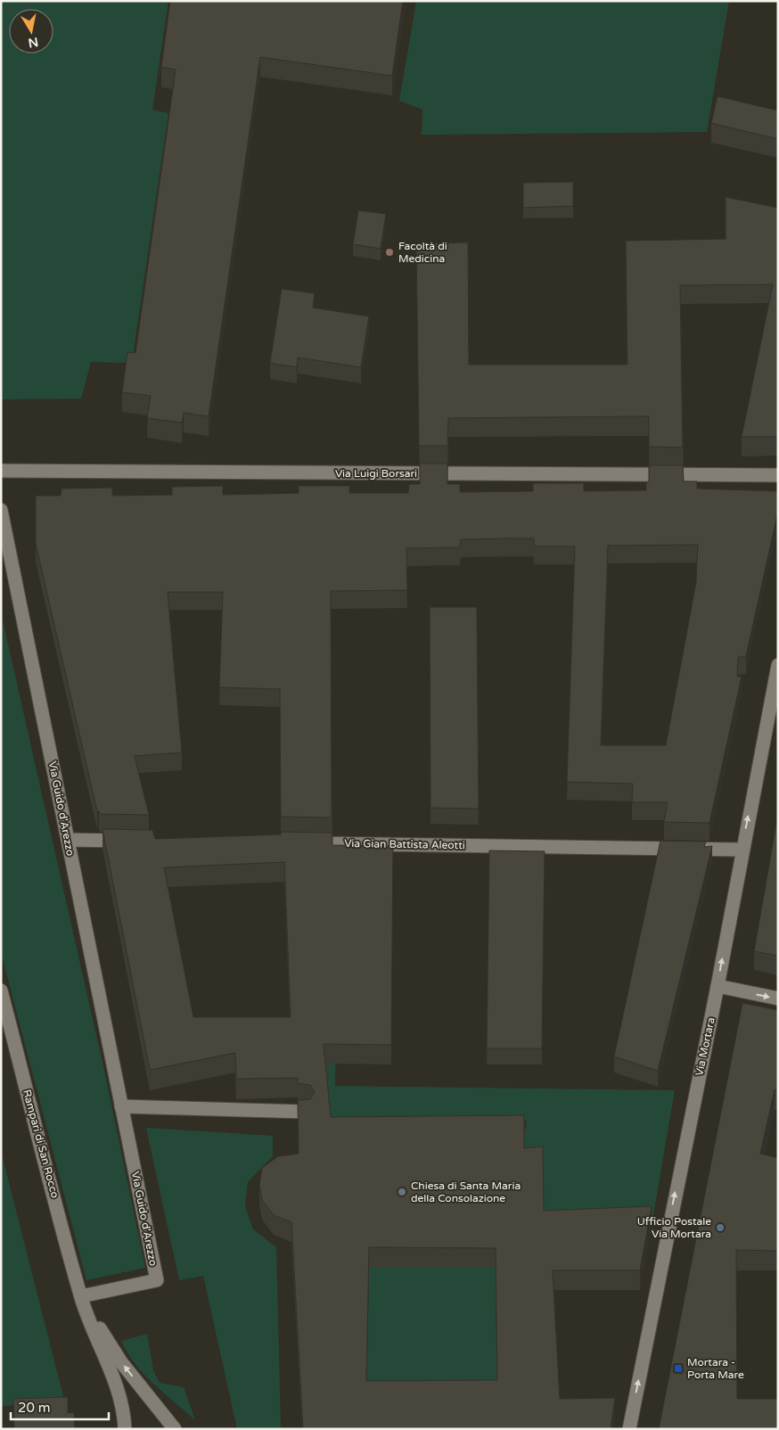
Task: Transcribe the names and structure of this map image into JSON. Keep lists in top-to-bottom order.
{
  "streets": {
    "street": [
      "Via Luigi Borsari",
      "Via Guido d'Arezzo",
      "Via Gian Battista Aleotti",
      "Via Mortara",
      "Rampari di San Rocco"
    ]
  },
  "crossings": [
    ["Via Guido d'Arezzo", "Rampari di San Rocco"],
    ["Via Gian Battista Aleotti", "Via Mortara"]
  ],
  "one_way": ["Via Mortara"],
  "places": {
    "other": ["Facoltà di Medicina", "Chiesa di Santa Maria della Consolazione", "Ufficio Postale Via Mortara"],
    "transit": ["Mortara - Porta Mare"]
  },
  "scale_bar": "20 m",
  "north": "bottom"
}
